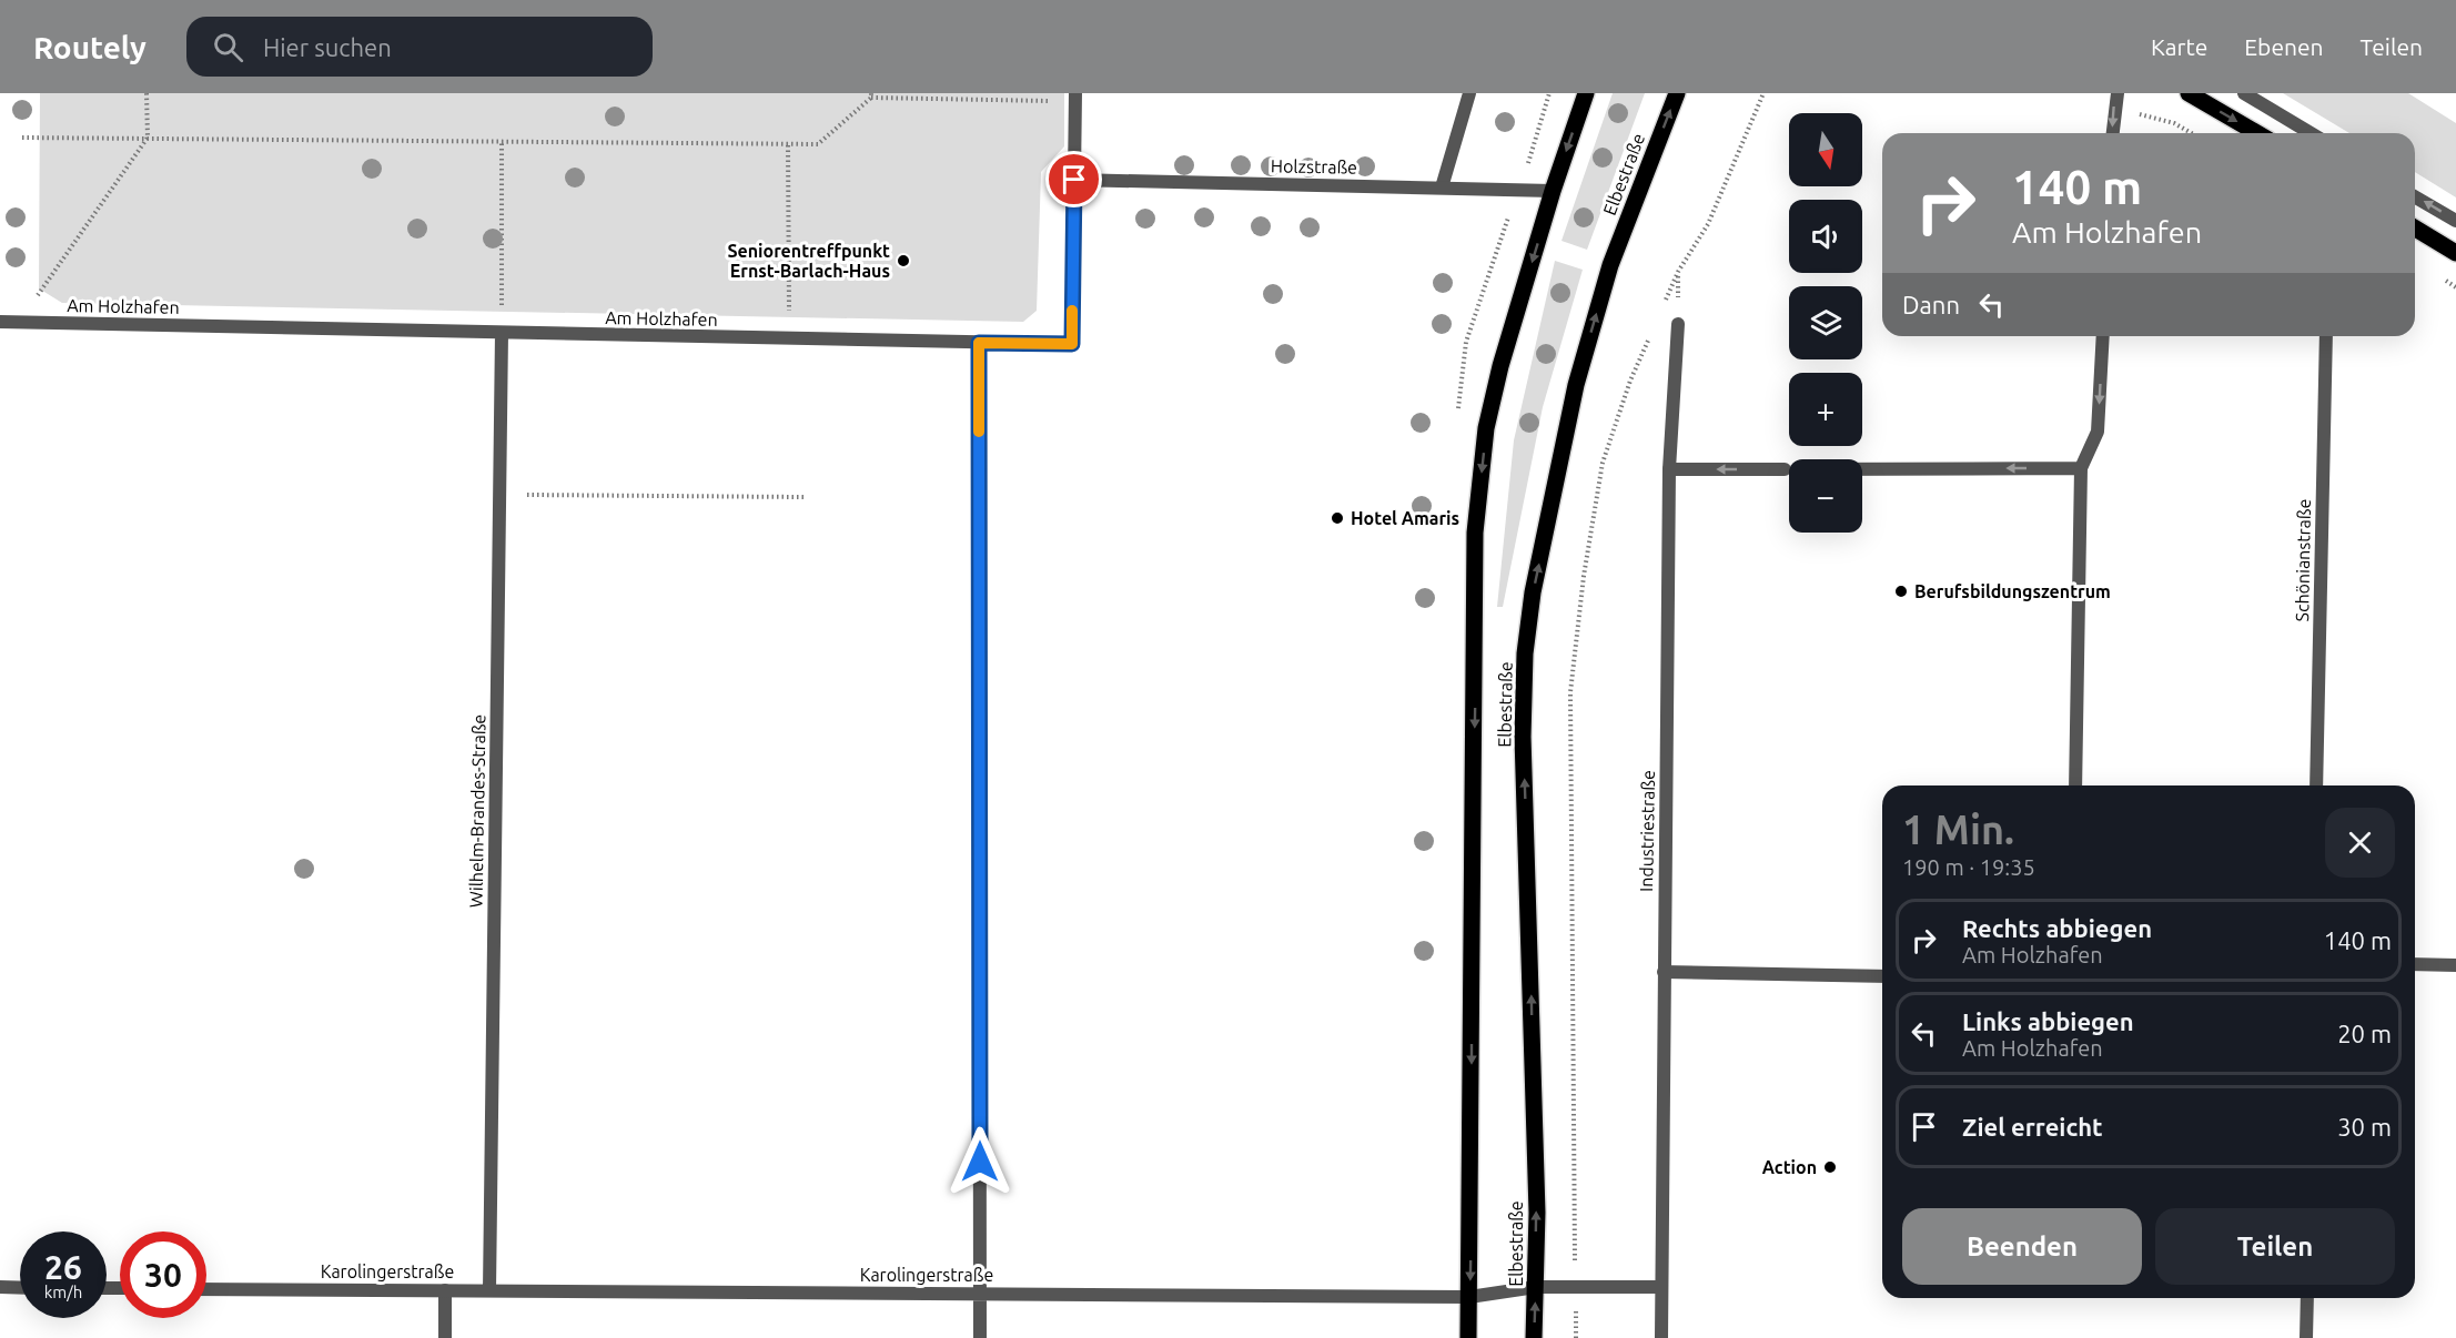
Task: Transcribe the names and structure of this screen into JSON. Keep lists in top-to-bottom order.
{
  "streets": {
    "main road": ["Elbestraße"],
    "street": [
      "Holzstraße",
      "Am Holzhafen",
      "Schönianstraße",
      "Wilhelm-Brandes-Straße",
      "Industriestraße",
      "Karolingerstraße"
    ]
  },
  "crossings": [
    ["Holzstraße", "Elbestraße"],
    ["Holzstraße", "Am Holzhafen"],
    ["Elbestraße", "Karolingerstraße"],
    ["Am Holzhafen", "Wilhelm-Brandes-Straße"],
    ["Wilhelm-Brandes-Straße", "Karolingerstraße"],
    ["Industriestraße", "Karolingerstraße"]
  ],
  "places": [
    "Seniorentreffpunkt Ernst-Barlach-Haus",
    "Hotel Amaris",
    "Berufsbildungszentrum",
    "Action"
  ],
  "north": "bottom",
  "page": {
    "header": "Routely",
    "search": "Hier suchen",
    "nav": ["Karte", "Ebenen", "Teilen"],
    "map_buttons": ["+", "−"],
    "turn": ["140 m", "Am Holzhafen"],
    "then": "Dann",
    "heading": ["1 Min.", "190 m · 19:35"],
    "list": [
      {
        "name": "Rechts abbiegen",
        "note": "Am Holzhafen",
        "value": "140 m"
      },
      {
        "name": "Links abbiegen",
        "note": "Am Holzhafen",
        "value": "20 m"
      },
      {
        "name": "Ziel erreicht",
        "value": "30 m"
      }
    ],
    "buttons": ["Beenden", "Teilen"],
    "speed": "26 km/h",
    "limit": "30"
  }
}
